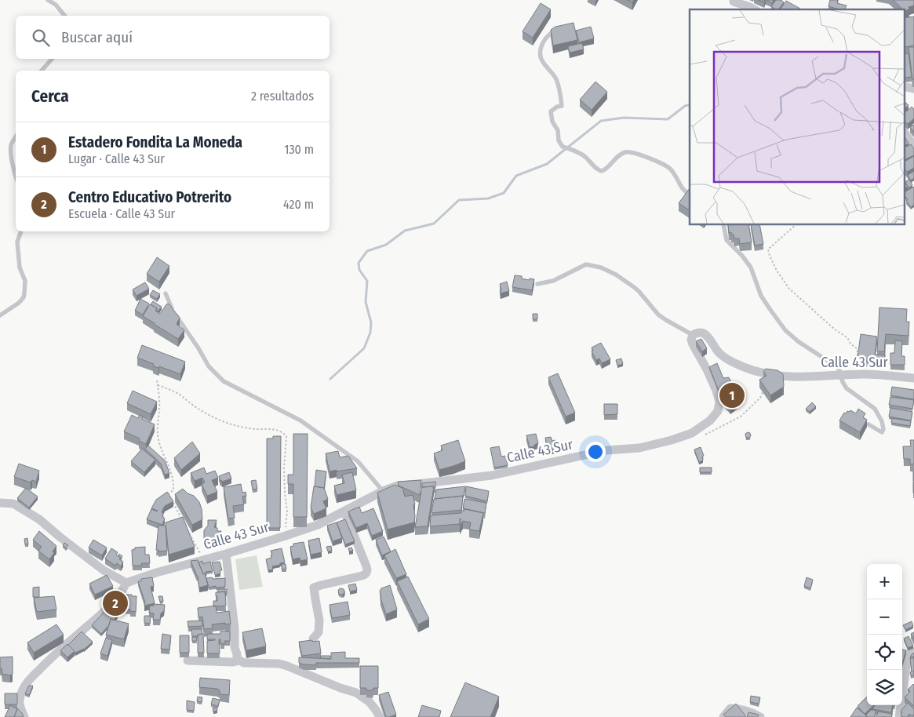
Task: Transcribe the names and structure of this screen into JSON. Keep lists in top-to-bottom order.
{
  "streets": {
    "street": ["Calle 43 Sur"]
  },
  "page": {
    "search": "Buscar aquí",
    "heading": ["Cerca", "2 resultados"],
    "list": [
      {
        "mark": "1",
        "name": "Estadero Fondita La Moneda",
        "note": "Lugar · Calle 43 Sur",
        "value": "130 m"
      },
      {
        "mark": "2",
        "name": "Centro Educativo Potrerito",
        "note": "Escuela · Calle 43 Sur",
        "value": "420 m"
      }
    ],
    "pins": ["1", "2"],
    "map_buttons": ["+", "−"]
  }
}
